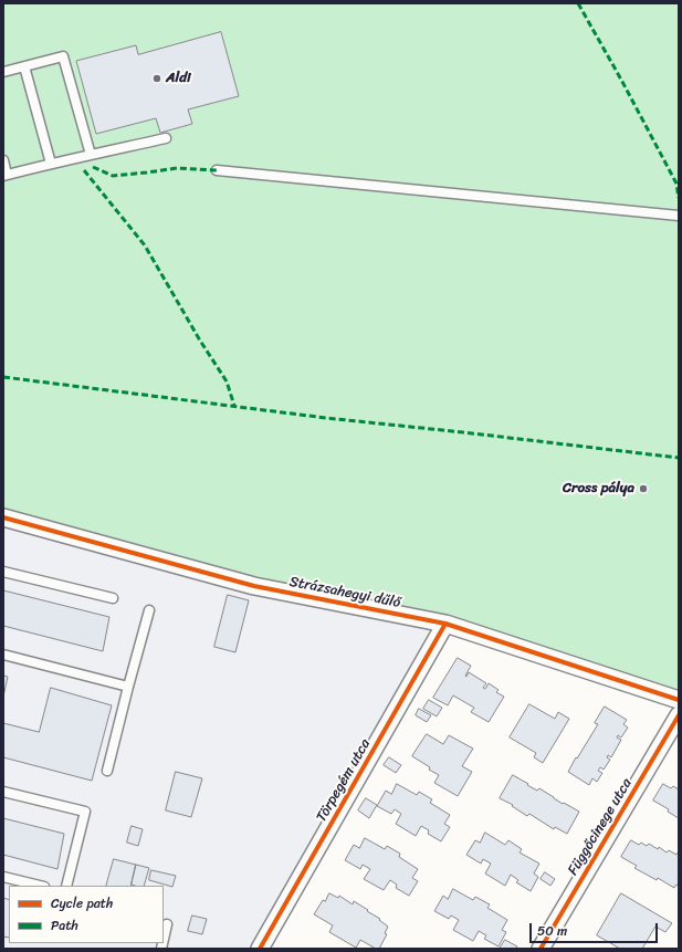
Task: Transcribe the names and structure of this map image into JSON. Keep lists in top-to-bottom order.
{
  "streets": {
    "street": ["Strázsahegyi dűlő", "Törpegém utca", "Függőcinege utca"]
  },
  "crossings": [
    ["Strázsahegyi dűlő", "Törpegém utca"]
  ],
  "places": ["Aldi", "Cross pálya"],
  "legend": ["Cycle path", "Path"],
  "scale_bar": "50 m"
}
